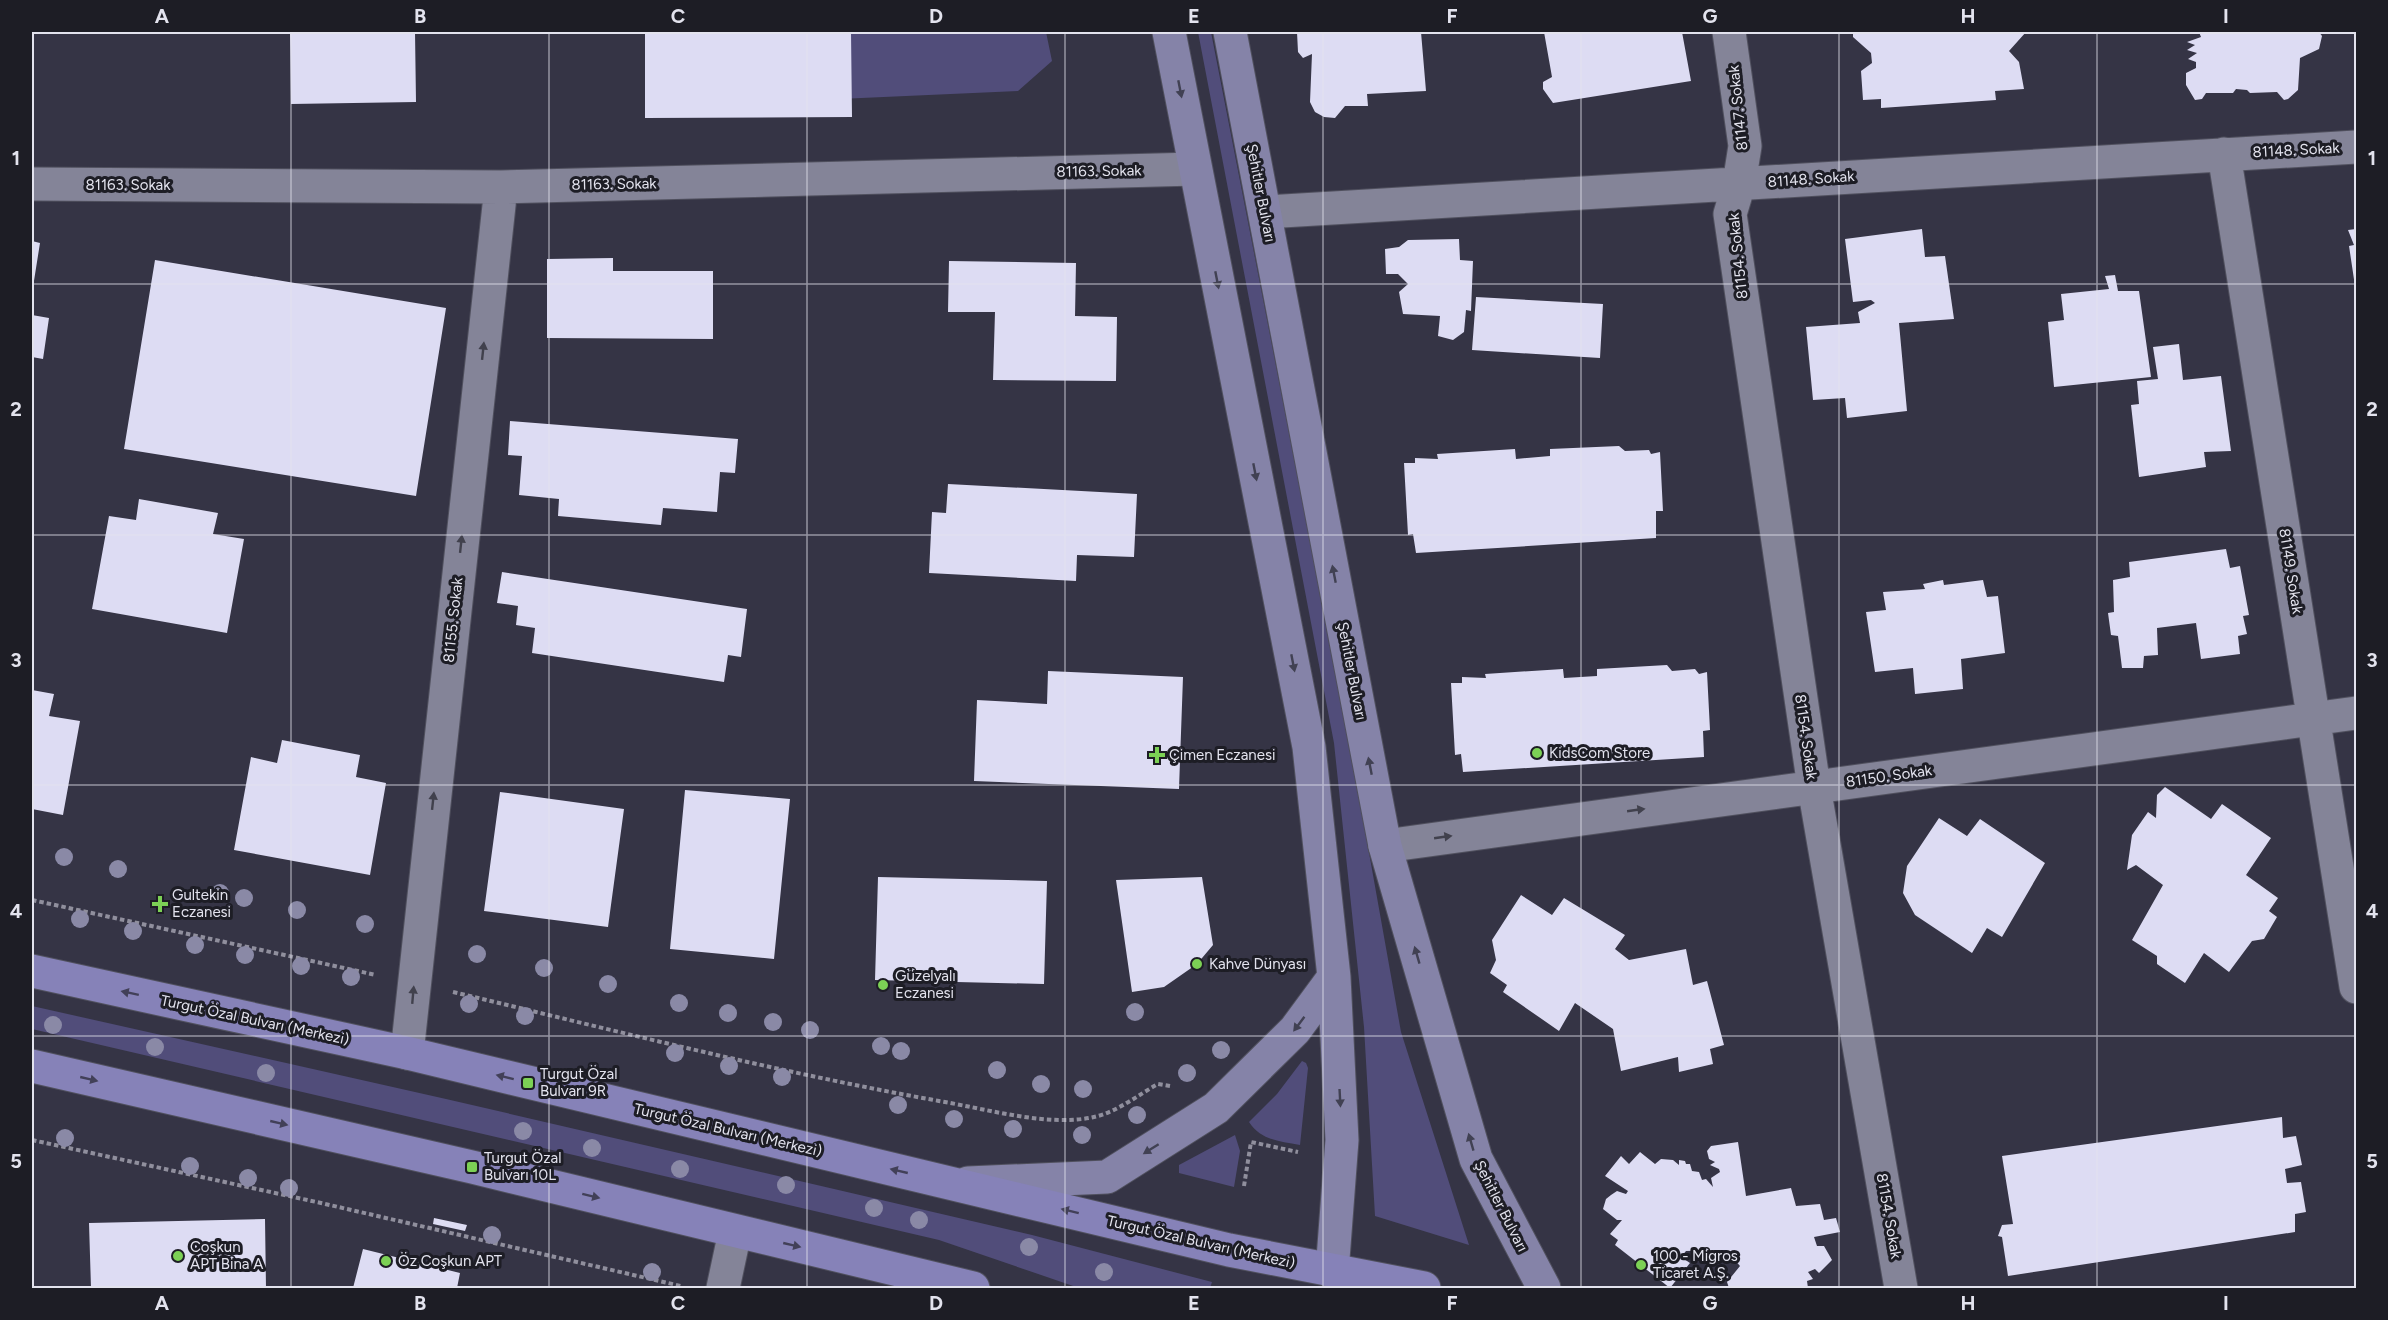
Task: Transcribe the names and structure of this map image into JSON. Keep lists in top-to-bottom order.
{
  "streets": {
    "main road": ["Şehitler Bulvarı", "Turgut Özal Bulvarı (Merkezi)"],
    "street": [
      "81147. Sokak",
      "81148. Sokak",
      "81163. Sokak",
      "81154. Sokak",
      "81149. Sokak",
      "81155. Sokak",
      "81150. Sokak"
    ]
  },
  "crossings": [
    ["81147. Sokak", "81148. Sokak"],
    ["81147. Sokak", "81154. Sokak"],
    ["81148. Sokak", "Şehitler Bulvarı"],
    ["81148. Sokak", "81154. Sokak"],
    ["81148. Sokak", "81149. Sokak"],
    ["81163. Sokak", "81155. Sokak"],
    ["Şehitler Bulvarı", "81150. Sokak"],
    ["81154. Sokak", "81150. Sokak"],
    ["81149. Sokak", "81150. Sokak"],
    ["81155. Sokak", "Turgut Özal Bulvarı (Merkezi)"]
  ],
  "one_way": ["81155. Sokak", "81150. Sokak"],
  "places": {
    "other": [
      "KidsCom Store",
      "Kahve Dünyası",
      "Güzelyalı Eczanesi",
      "Coşkun APT Bina A",
      "Öz Coşkun APT",
      "100 - Migros Ticaret A.Ş."
    ],
    "health": ["Çimen Eczanesi", "Gultekin Eczanesi"],
    "transit": ["Turgut Özal Bulvarı 9R", "Turgut Özal Bulvarı 10L"]
  },
  "grid": {
    "columns": [
      "A",
      "B",
      "C",
      "D",
      "E",
      "F",
      "G",
      "H",
      "I"
    ],
    "rows": [
      "1",
      "2",
      "3",
      "4",
      "5"
    ]
  }
}
